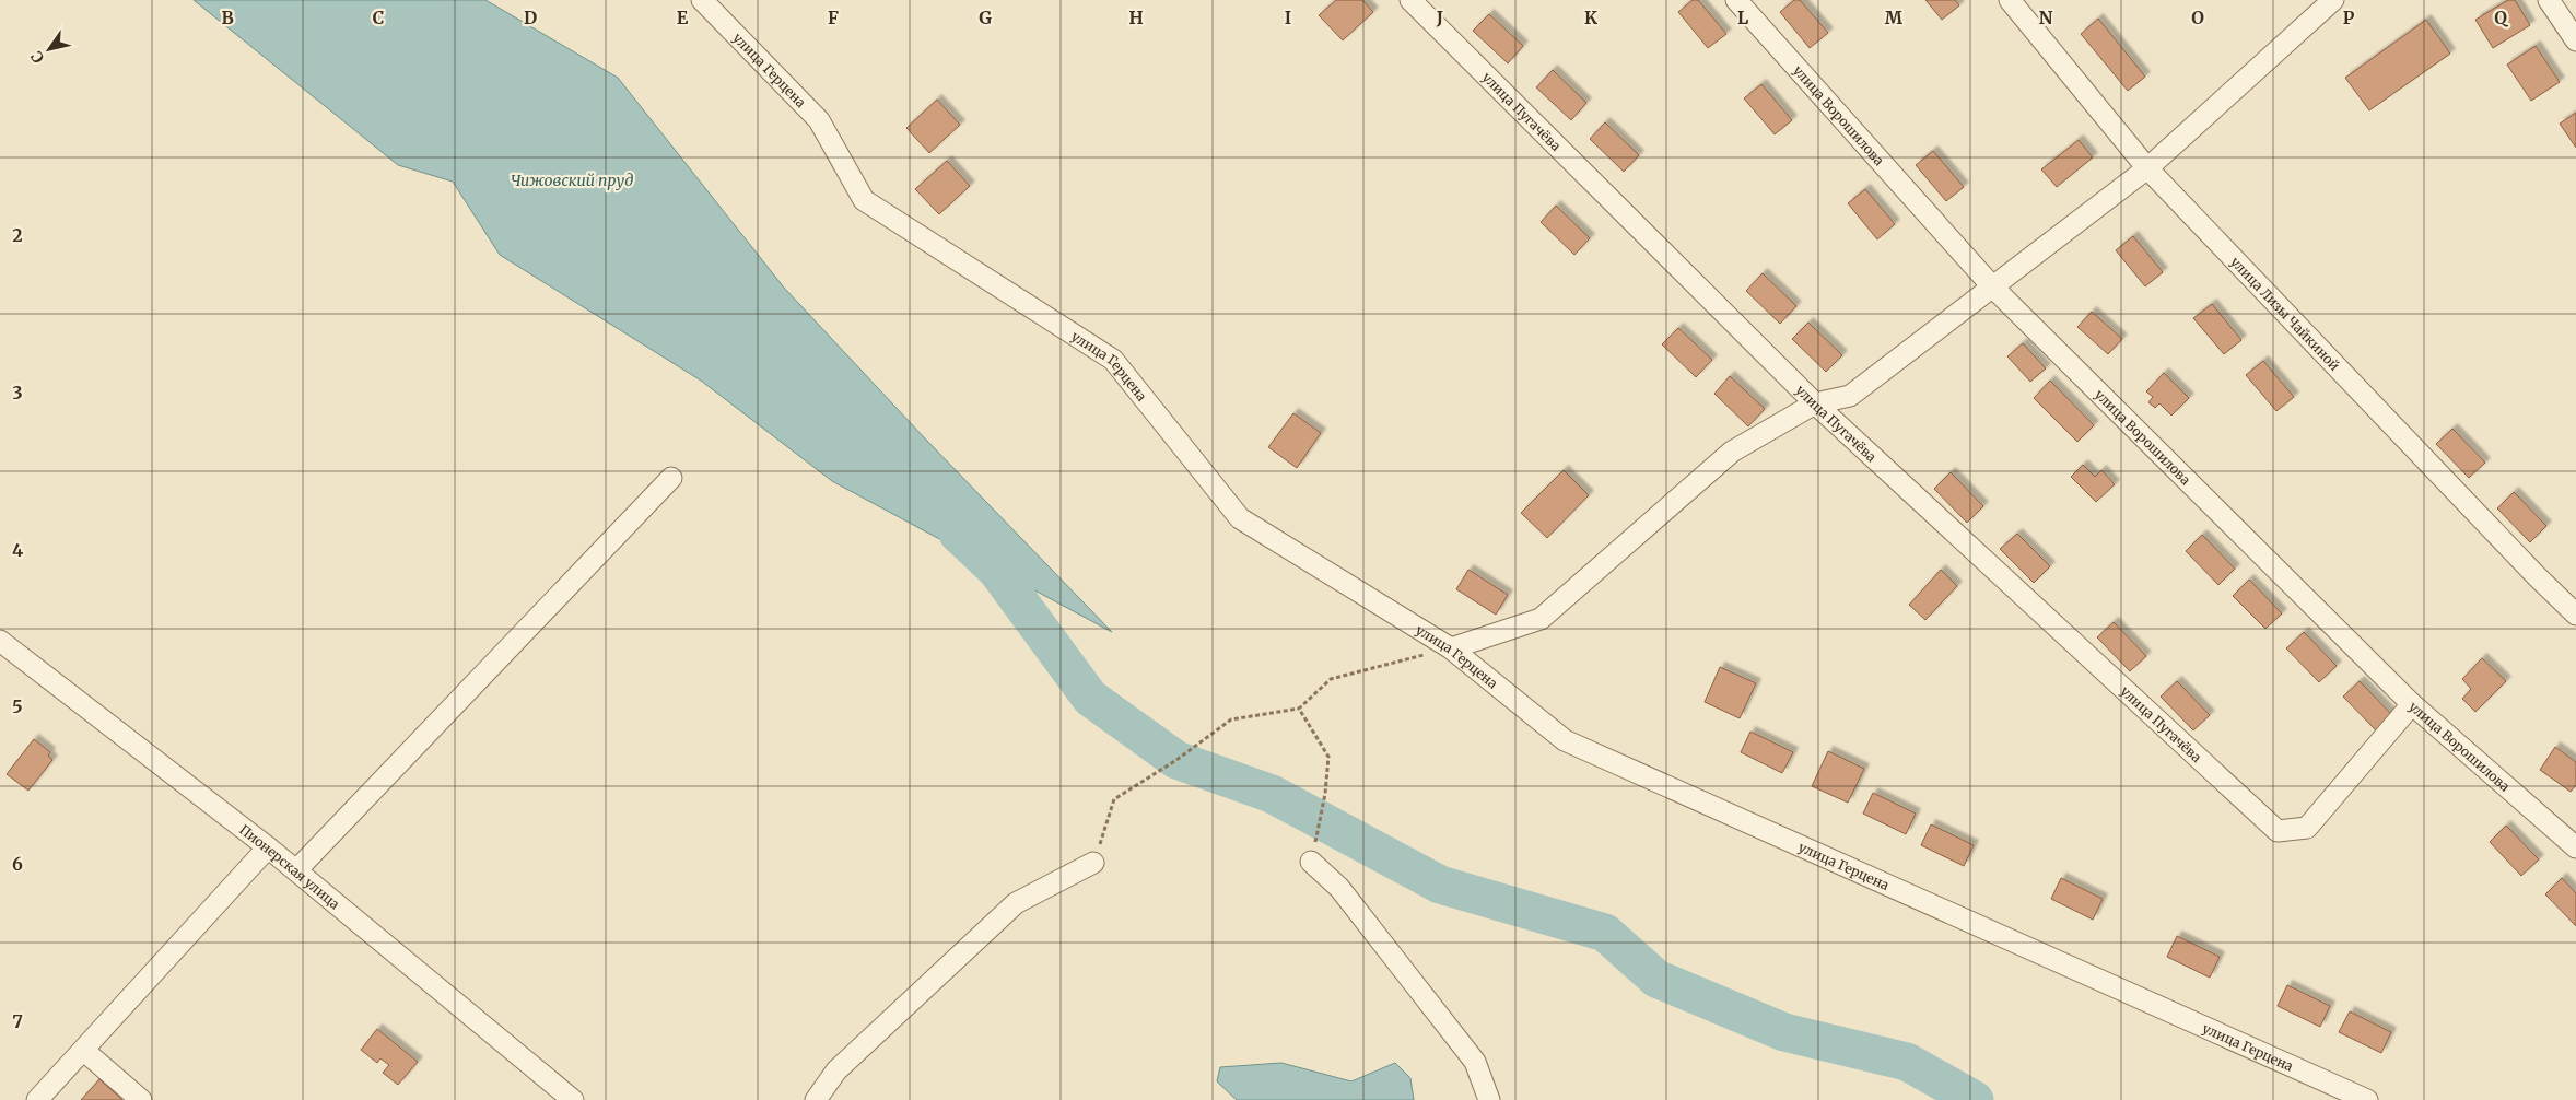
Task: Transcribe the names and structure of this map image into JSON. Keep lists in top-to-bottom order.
{
  "streets": {
    "street": [
      "улица Герцена",
      "улица Пугачёва",
      "улица Ворошилова",
      "улица Лизы Чайкиной",
      "Пионерская улица"
    ]
  },
  "crossings": [
    ["улица Пугачёва", "улица Ворошилова"]
  ],
  "water": ["Чижовский пруд"],
  "north": "bottom left",
  "grid": {
    "columns": [
      "B",
      "C",
      "D",
      "E",
      "F",
      "G",
      "H",
      "I",
      "J",
      "K",
      "L",
      "M",
      "N",
      "O",
      "P",
      "Q"
    ],
    "rows": [
      "2",
      "3",
      "4",
      "5",
      "6",
      "7"
    ]
  }
}
